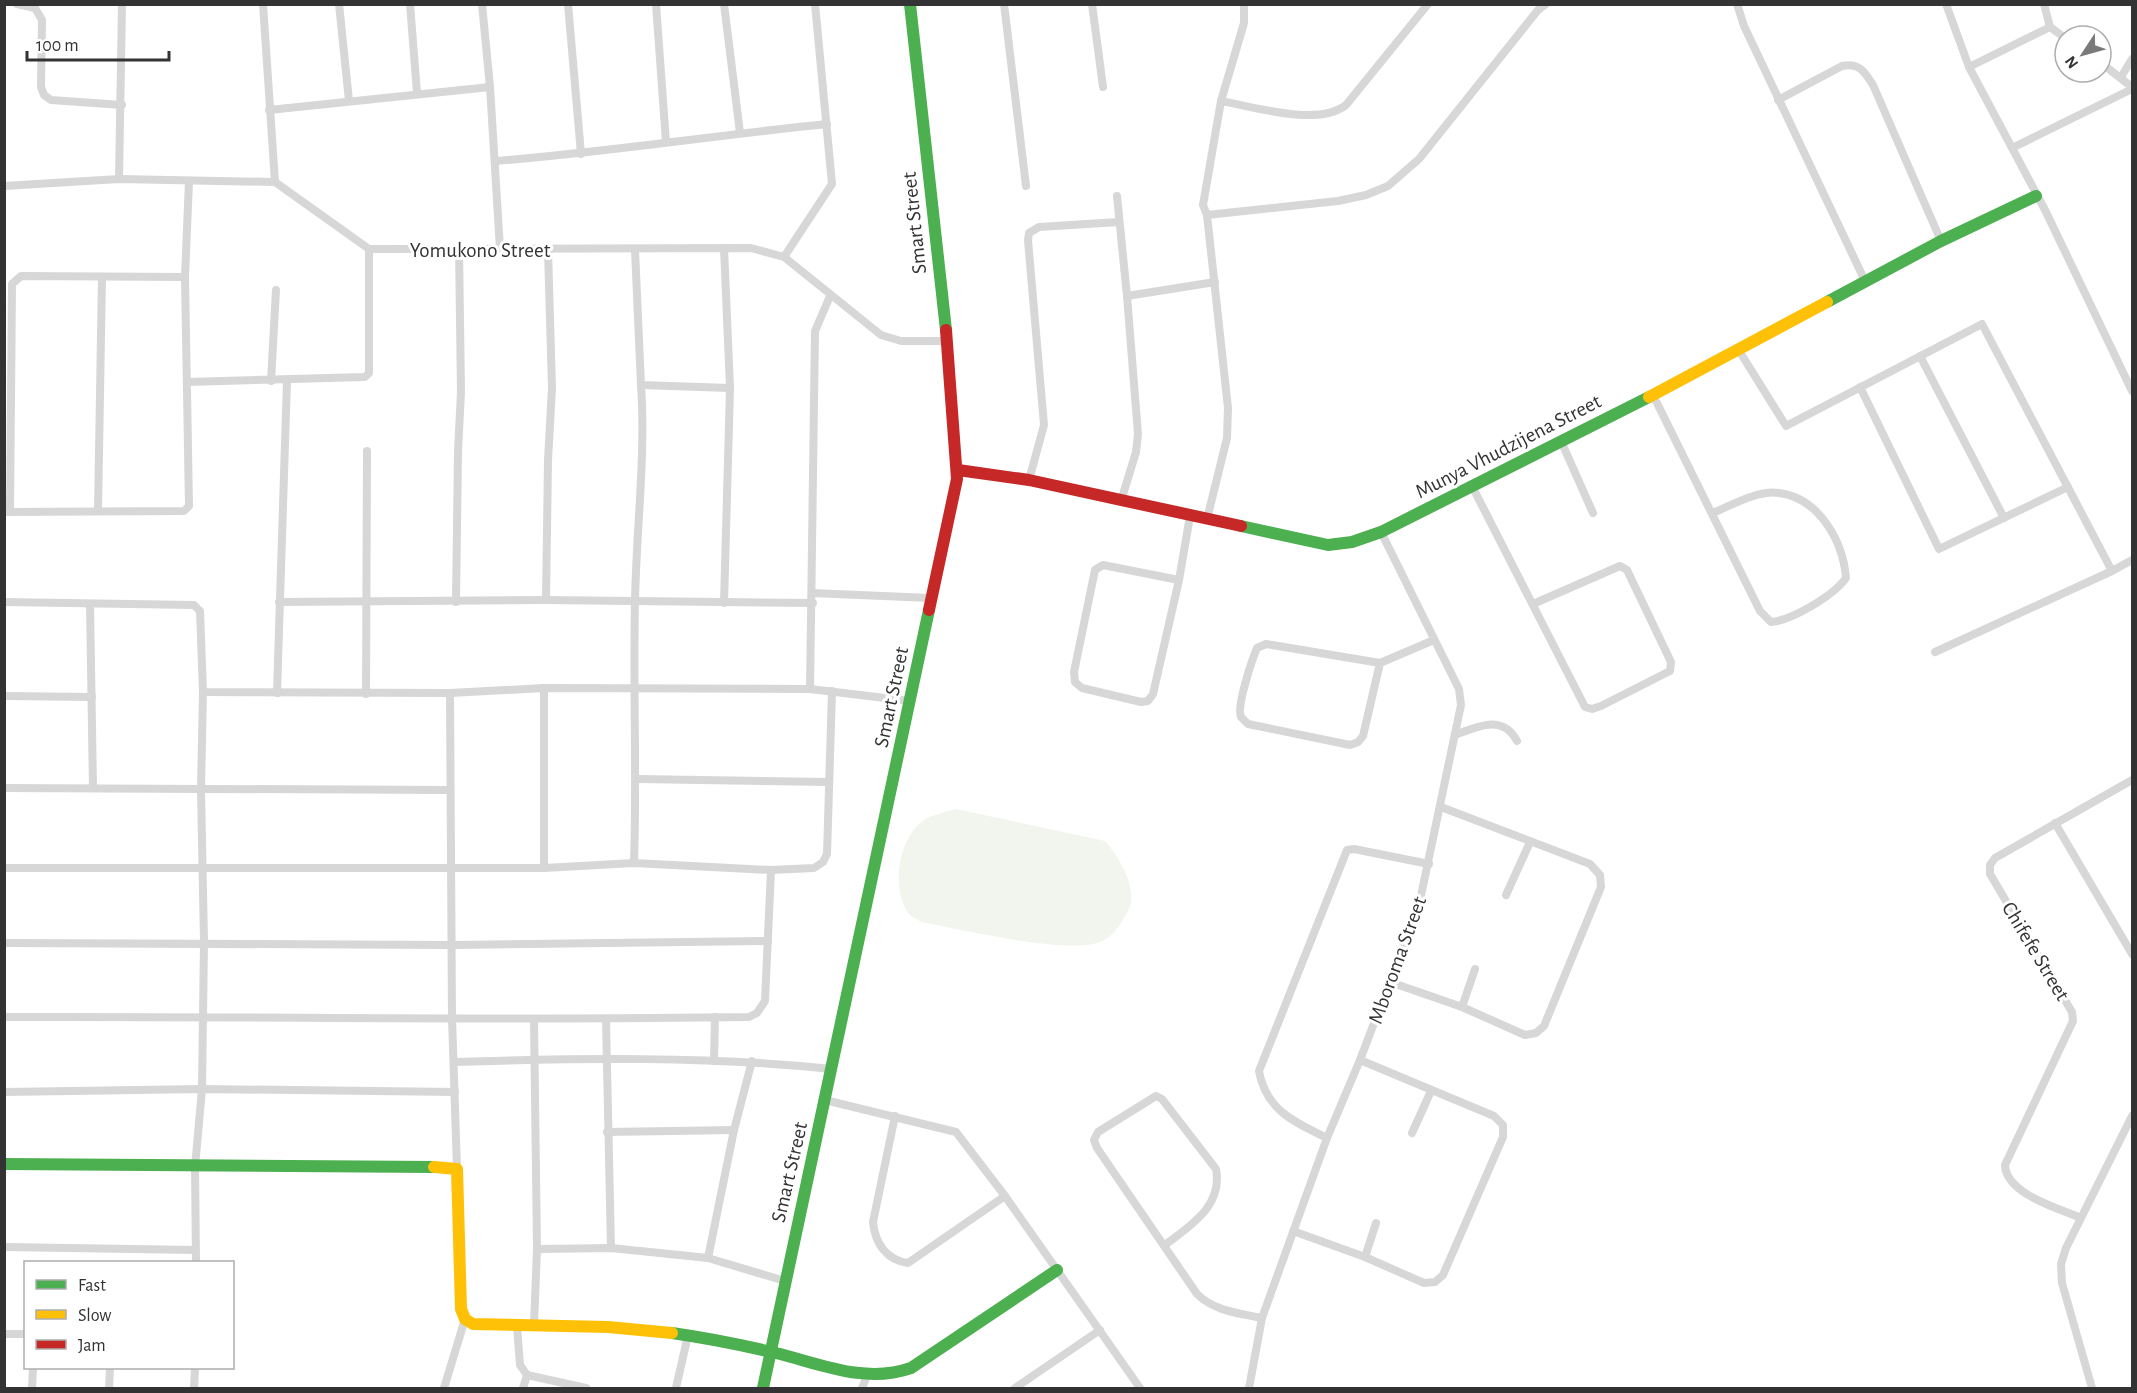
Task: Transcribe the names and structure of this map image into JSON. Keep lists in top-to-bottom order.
{
  "streets": {
    "street": [
      "Smart Street",
      "Yomukono Street",
      "Munya Vhudzijena Street",
      "Chifefe Street",
      "Mboroma Street"
    ]
  },
  "crossings": [
    ["Smart Street", "Yomukono Street"],
    ["Smart Street", "Munya Vhudzijena Street"],
    ["Munya Vhudzijena Street", "Mboroma Street"]
  ],
  "legend": ["Fast", "Slow", "Jam"],
  "scale_bar": "100 m",
  "north": "bottom left"
}
